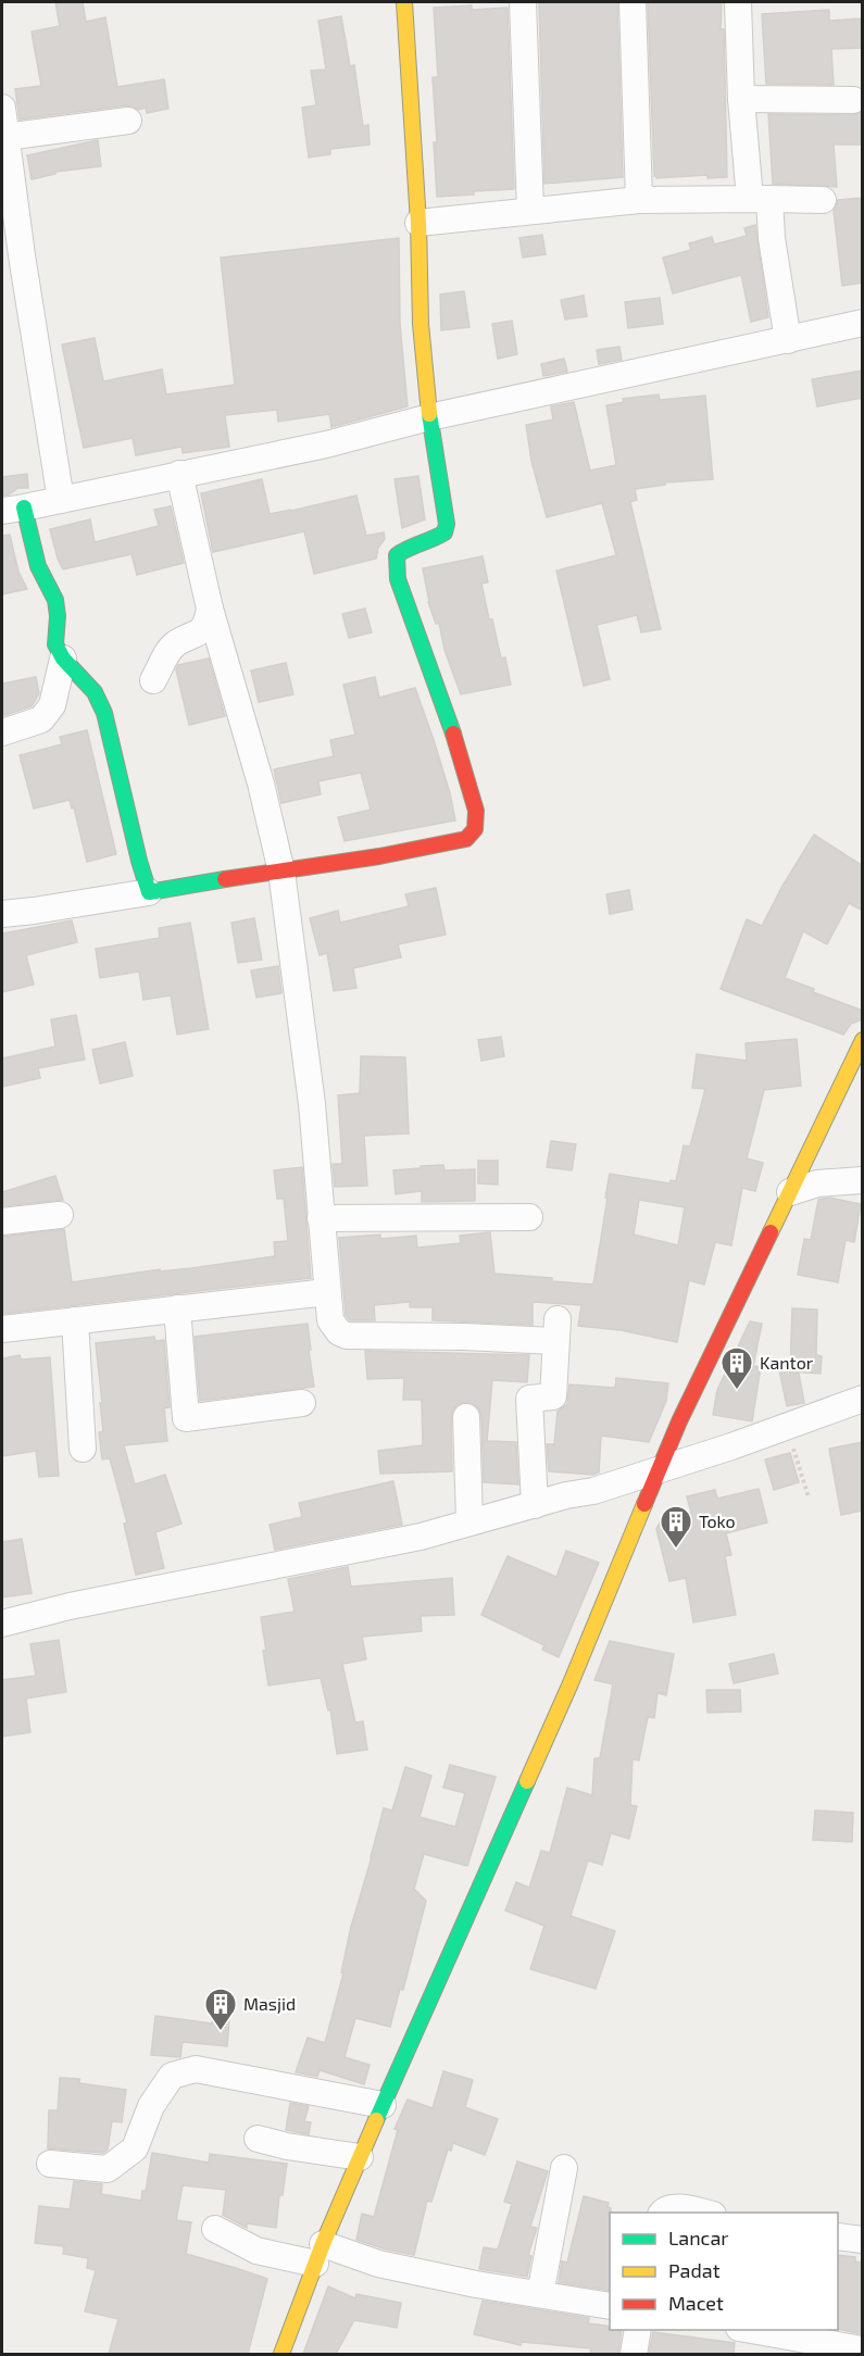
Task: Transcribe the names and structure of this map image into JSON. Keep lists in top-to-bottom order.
{
  "places": {
    "building": ["Kantor", "Toko", "Masjid"]
  },
  "legend": ["Lancar", "Padat", "Macet"]
}
